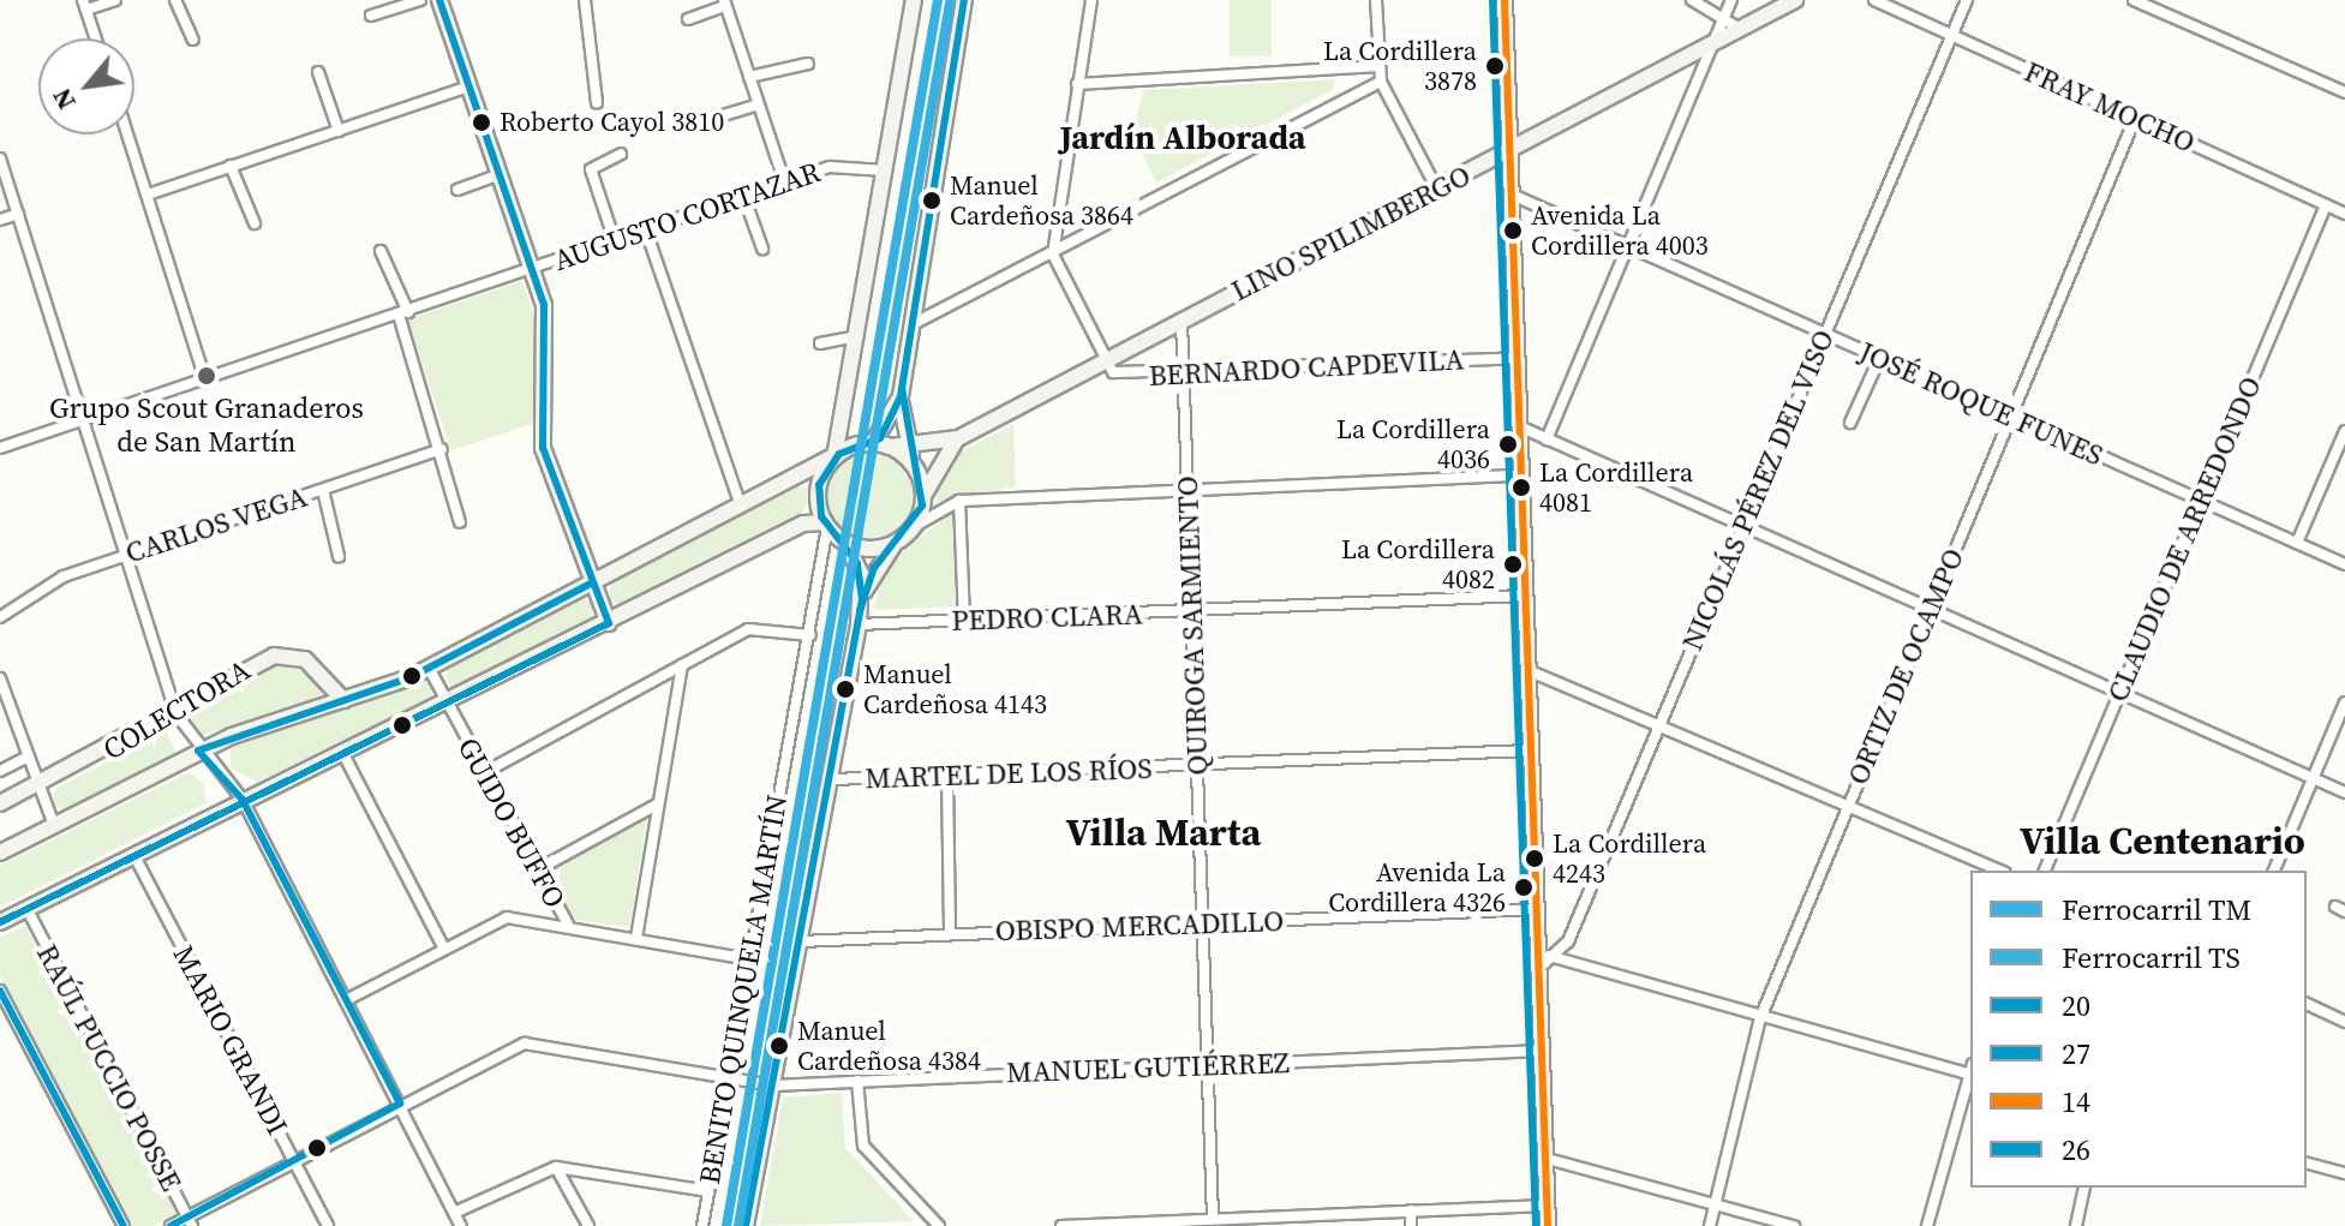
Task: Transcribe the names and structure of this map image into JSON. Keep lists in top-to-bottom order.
{
  "streets": {
    "main road": ["LINO SPILIMBERGO", "COLECTORA"],
    "street": [
      "FRAY MOCHO",
      "AUGUSTO CORTAZAR",
      "BERNARDO CAPDEVILA",
      "JOSÉ ROQUE FUNES",
      "NICOLÁS PÉREZ DEL VISO",
      "CARLOS VEGA",
      "CLAUDIO DE ARREDONDO",
      "PEDRO CLARA",
      "QUIROGA SARMIENTO",
      "ORTIZ DE OCAMPO",
      "MARTEL DE LOS RÍOS",
      "GUIDO BUFFO",
      "OBISPO MERCADILLO",
      "BENITO QUINQUELA MARTÍN",
      "MARIO GRANDI",
      "RAÚL PUCCIO POSSE",
      "MANUEL GUTIÉRREZ"
    ]
  },
  "crossings": [
    ["FRAY MOCHO", "NICOLÁS PÉREZ DEL VISO"],
    ["FRAY MOCHO", "CLAUDIO DE ARREDONDO"],
    ["FRAY MOCHO", "ORTIZ DE OCAMPO"],
    ["LINO SPILIMBERGO", "BERNARDO CAPDEVILA"],
    ["LINO SPILIMBERGO", "QUIROGA SARMIENTO"],
    ["LINO SPILIMBERGO", "COLECTORA"],
    ["LINO SPILIMBERGO", "GUIDO BUFFO"],
    ["LINO SPILIMBERGO", "BENITO QUINQUELA MARTÍN"],
    ["BERNARDO CAPDEVILA", "QUIROGA SARMIENTO"],
    ["JOSÉ ROQUE FUNES", "NICOLÁS PÉREZ DEL VISO"],
    ["JOSÉ ROQUE FUNES", "CLAUDIO DE ARREDONDO"],
    ["JOSÉ ROQUE FUNES", "ORTIZ DE OCAMPO"],
    ["PEDRO CLARA", "QUIROGA SARMIENTO"],
    ["QUIROGA SARMIENTO", "MARTEL DE LOS RÍOS"],
    ["QUIROGA SARMIENTO", "OBISPO MERCADILLO"],
    ["QUIROGA SARMIENTO", "MANUEL GUTIÉRREZ"],
    ["BENITO QUINQUELA MARTÍN", "MANUEL GUTIÉRREZ"],
    ["MARIO GRANDI", "MANUEL GUTIÉRREZ"],
    ["RAÚL PUCCIO POSSE", "MANUEL GUTIÉRREZ"]
  ],
  "districts": ["Jardín Alborada", "Villa Marta", "Villa Centenario"],
  "places": [
    "La Cordillera 3878",
    "Roberto Cayol 3810",
    "Manuel Cardeñosa 3864",
    "Avenida La Cordillera 4003",
    "Grupo Scout Granaderos de San Martín",
    "La Cordillera 4036",
    "La Cordillera 4081",
    "La Cordillera 4082",
    "Manuel Cardeñosa 4143",
    "La Cordillera 4243",
    "Avenida La Cordillera 4326",
    "Manuel Cardeñosa 4384"
  ],
  "lines": [
    "rail line TM",
    "transit line 20",
    "transit line 27",
    "transit line 14",
    "transit line 26",
    "rail line TS"
  ],
  "legend": [
    "Ferrocarril TM",
    "Ferrocarril TS",
    "20",
    "27",
    "14",
    "26"
  ],
  "north": "bottom left"
}
